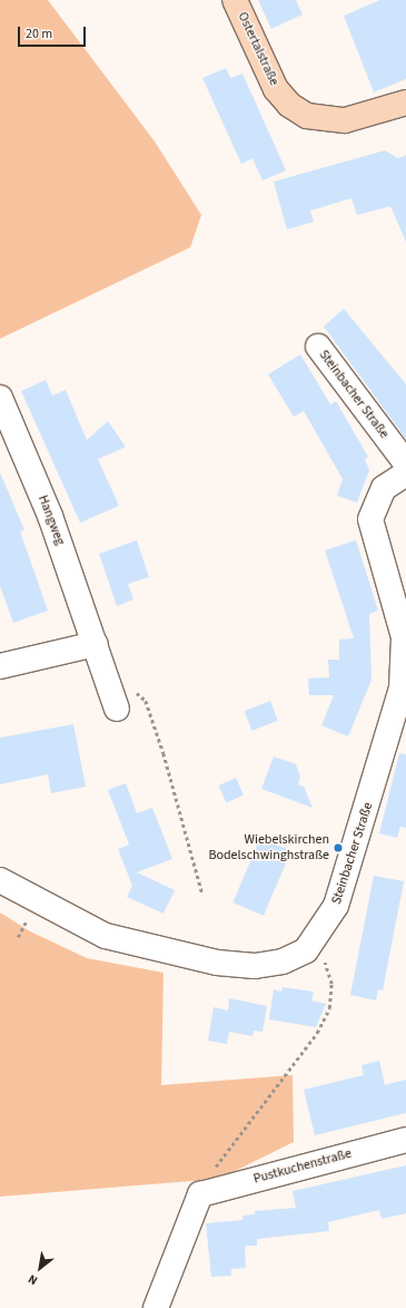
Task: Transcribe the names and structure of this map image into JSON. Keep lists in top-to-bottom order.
{
  "streets": {
    "main road": ["Ostertalstraße"],
    "street": ["Steinbacher Straße", "Hangweg", "Pustkuchenstraße"]
  },
  "places": ["Wiebelskirchen Bodelschwinghstraße"],
  "scale_bar": "20 m",
  "north": "bottom left"
}
